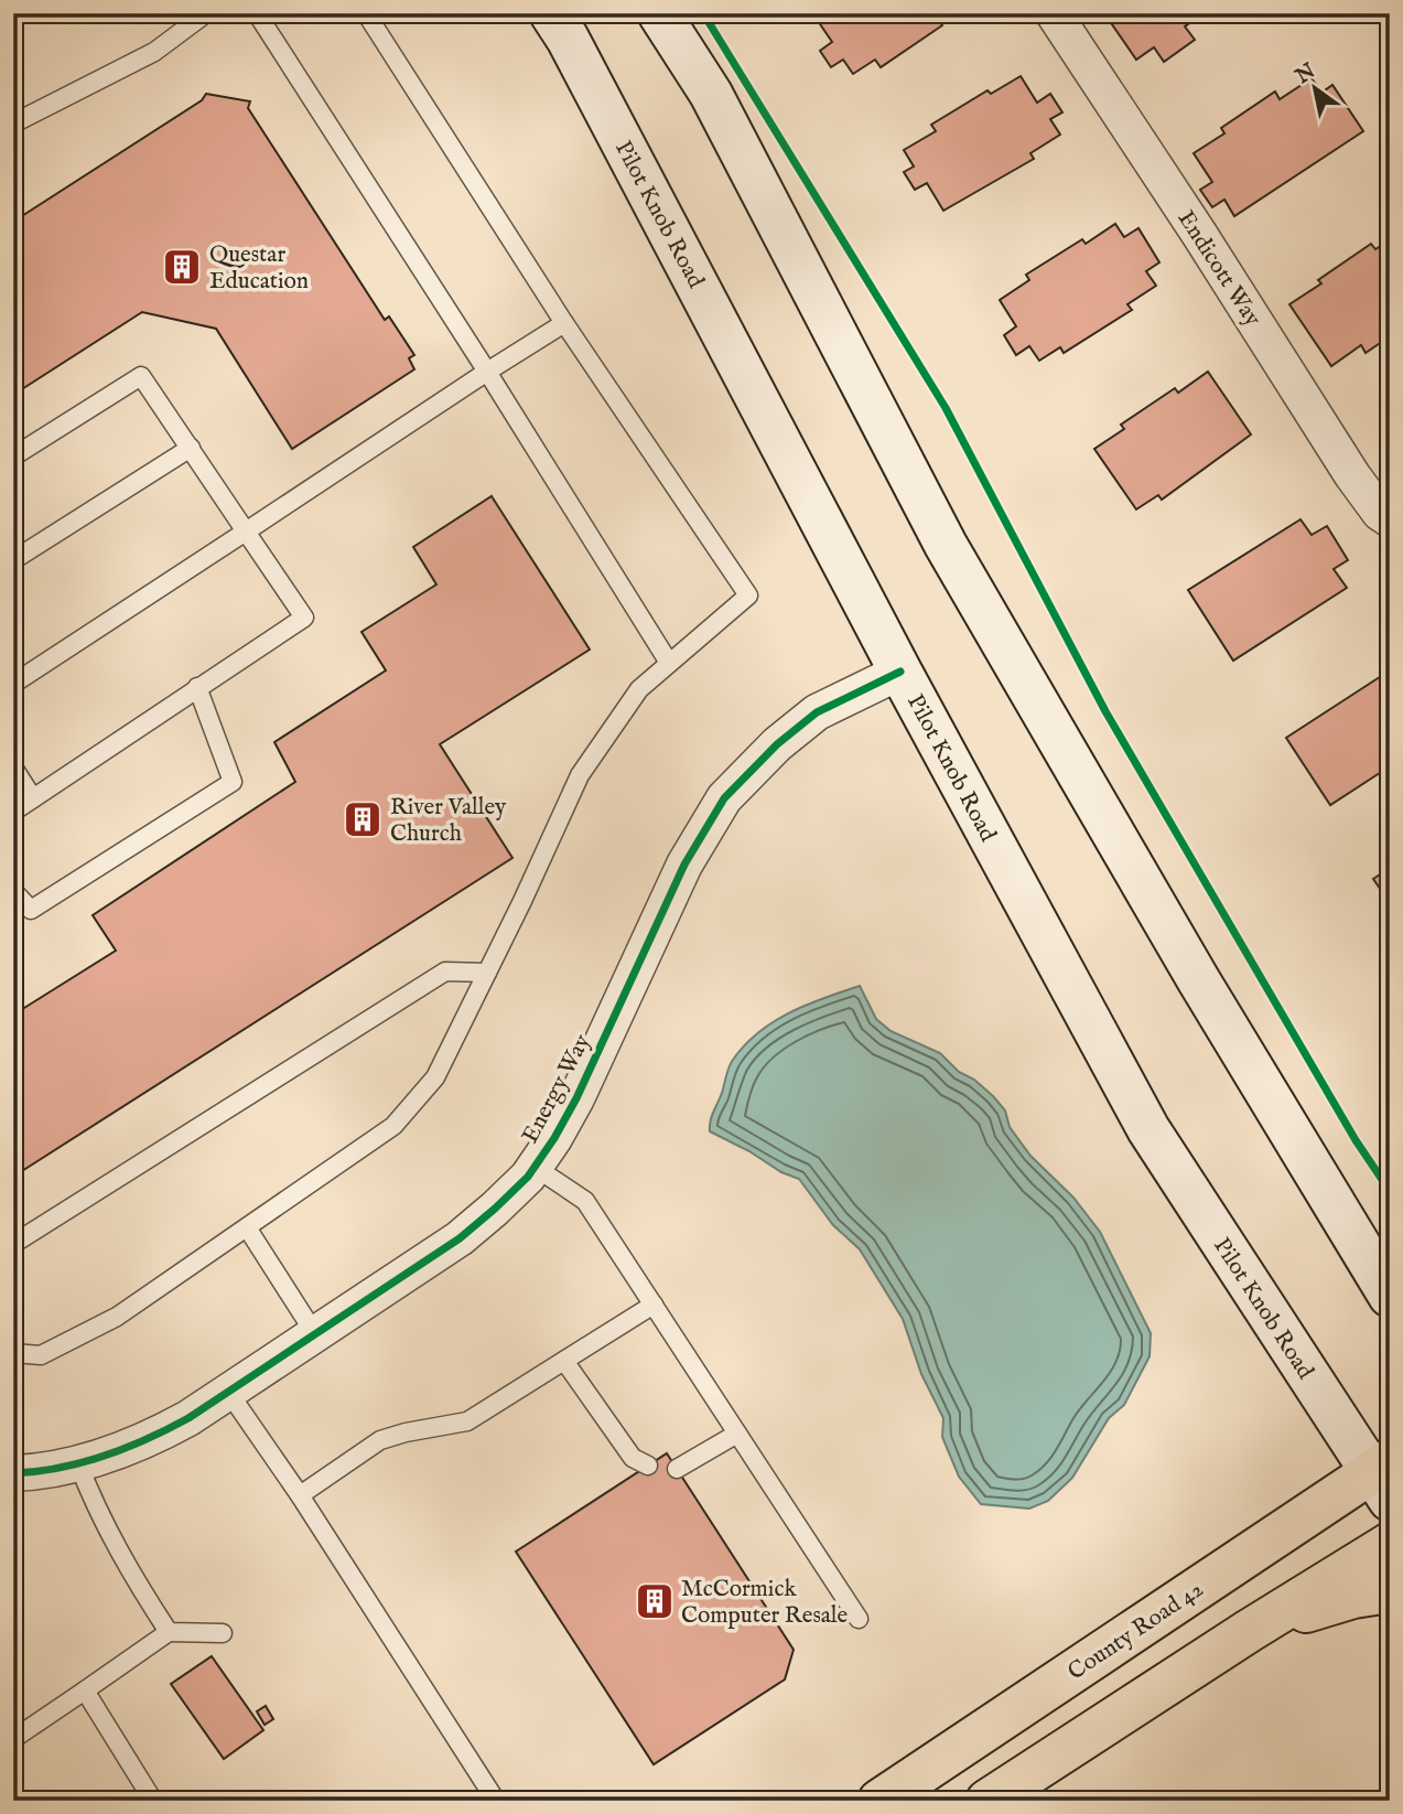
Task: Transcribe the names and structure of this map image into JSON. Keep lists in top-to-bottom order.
{
  "streets": {
    "highway": ["County Road 42"],
    "main road": ["Pilot Knob Road"],
    "street": ["Endicott Way", "Energy Way"]
  },
  "crossings": [
    ["Pilot Knob Road", "Energy Way"],
    ["Pilot Knob Road", "County Road 42"]
  ],
  "places": {
    "building": ["Questar Education", "River Valley Church", "McCormick Computer Resale"]
  },
  "north": "top left"
}
